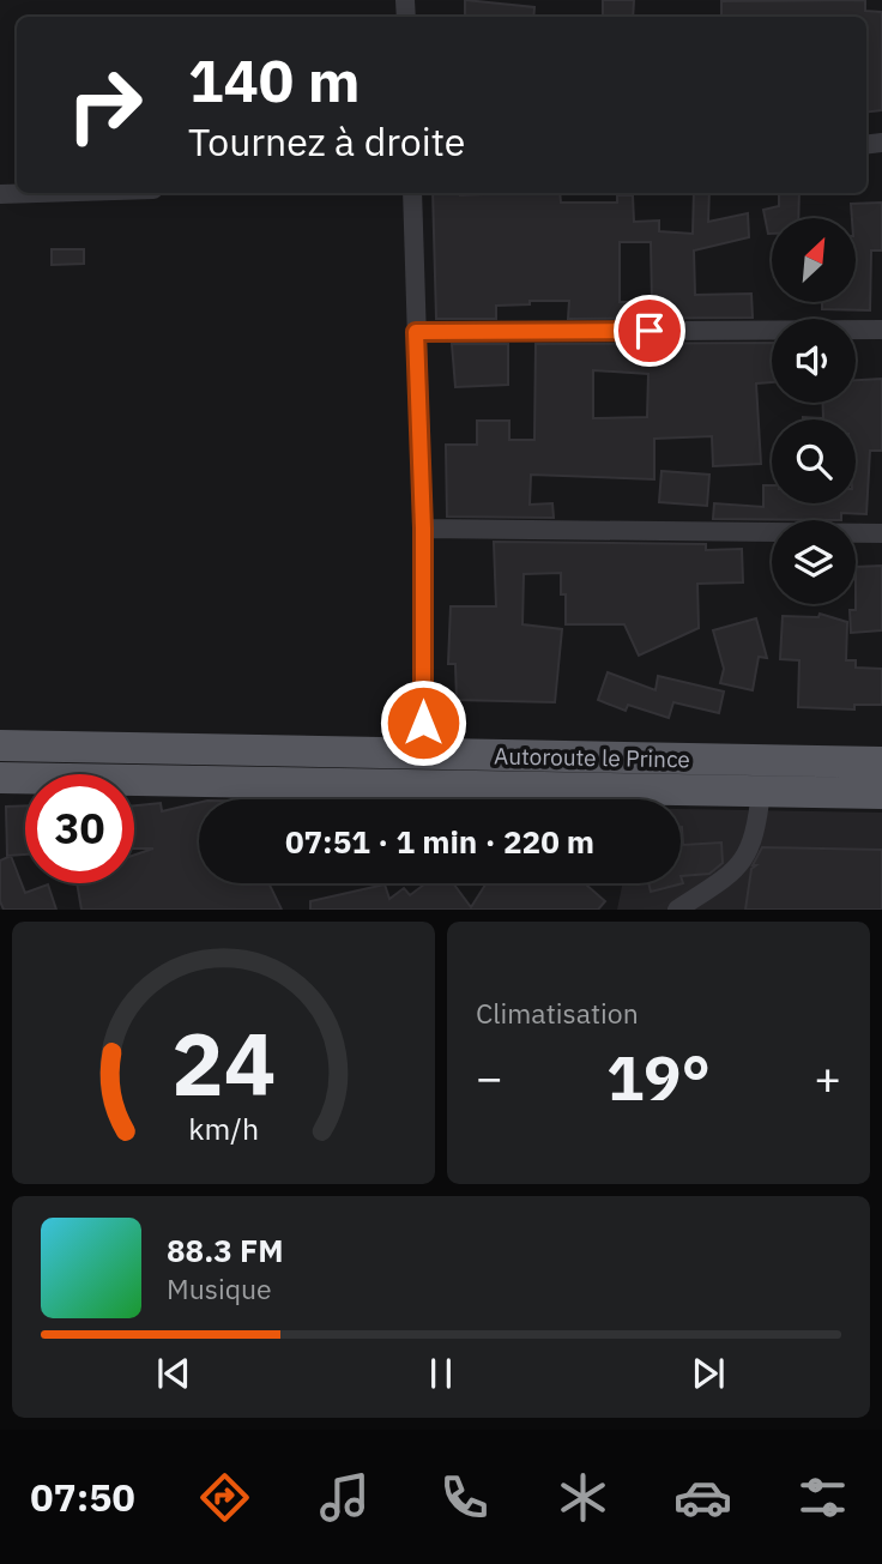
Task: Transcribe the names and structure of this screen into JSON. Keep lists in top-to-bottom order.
{
  "streets": {
    "main road": ["Autoroute le Prince"]
  },
  "north": "top right",
  "page": {
    "turn": ["140 m", "Tournez à droite"],
    "limit": "30",
    "trip": "07:51 · 1 min · 220 m",
    "tile": "Climatisation",
    "heat": ["−", "19°", "+"],
    "song": ["88.3 FM", "Musique"],
    "tabs": "07:50",
    "gauge": ["24", "km/h"]
  }
}
